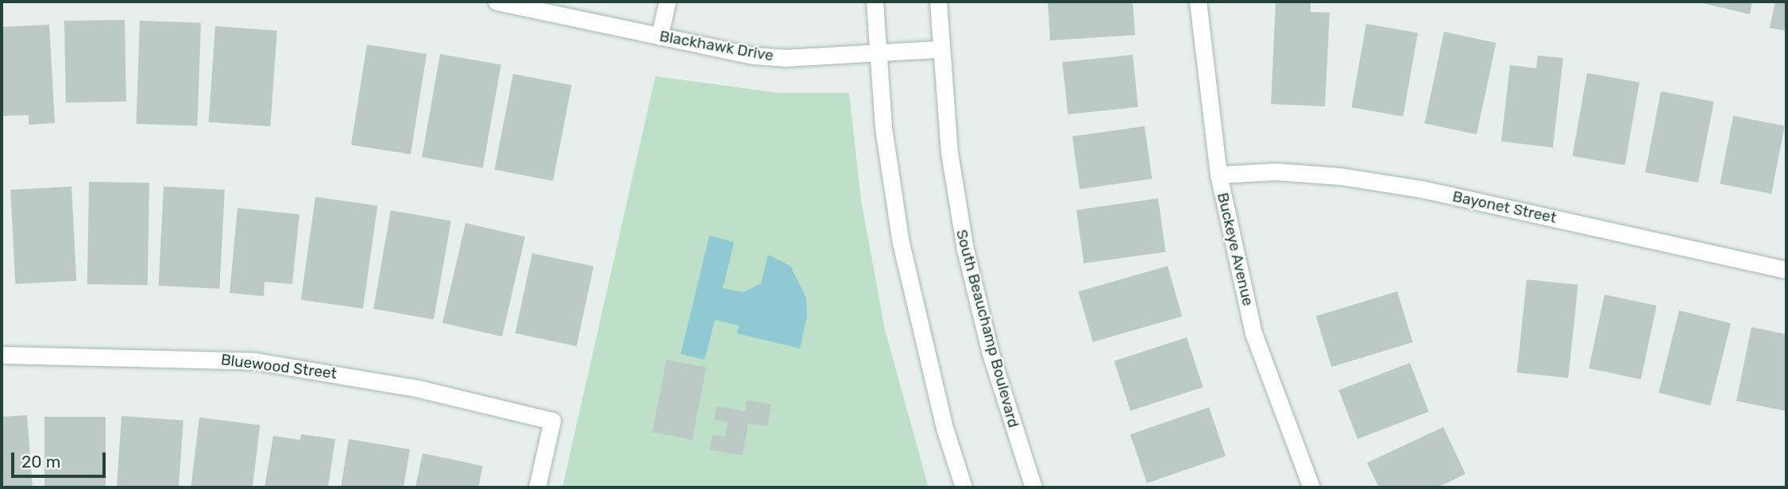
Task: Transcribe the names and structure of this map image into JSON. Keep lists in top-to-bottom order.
{
  "streets": {
    "street": [
      "Blackhawk Drive",
      "Bayonet Street",
      "Buckeye Avenue",
      "South Beauchamp Boulevard",
      "Bluewood Street"
    ]
  },
  "crossings": [
    ["Blackhawk Drive", "South Beauchamp Boulevard"],
    ["Bayonet Street", "Buckeye Avenue"]
  ],
  "scale_bar": "20 m"
}
